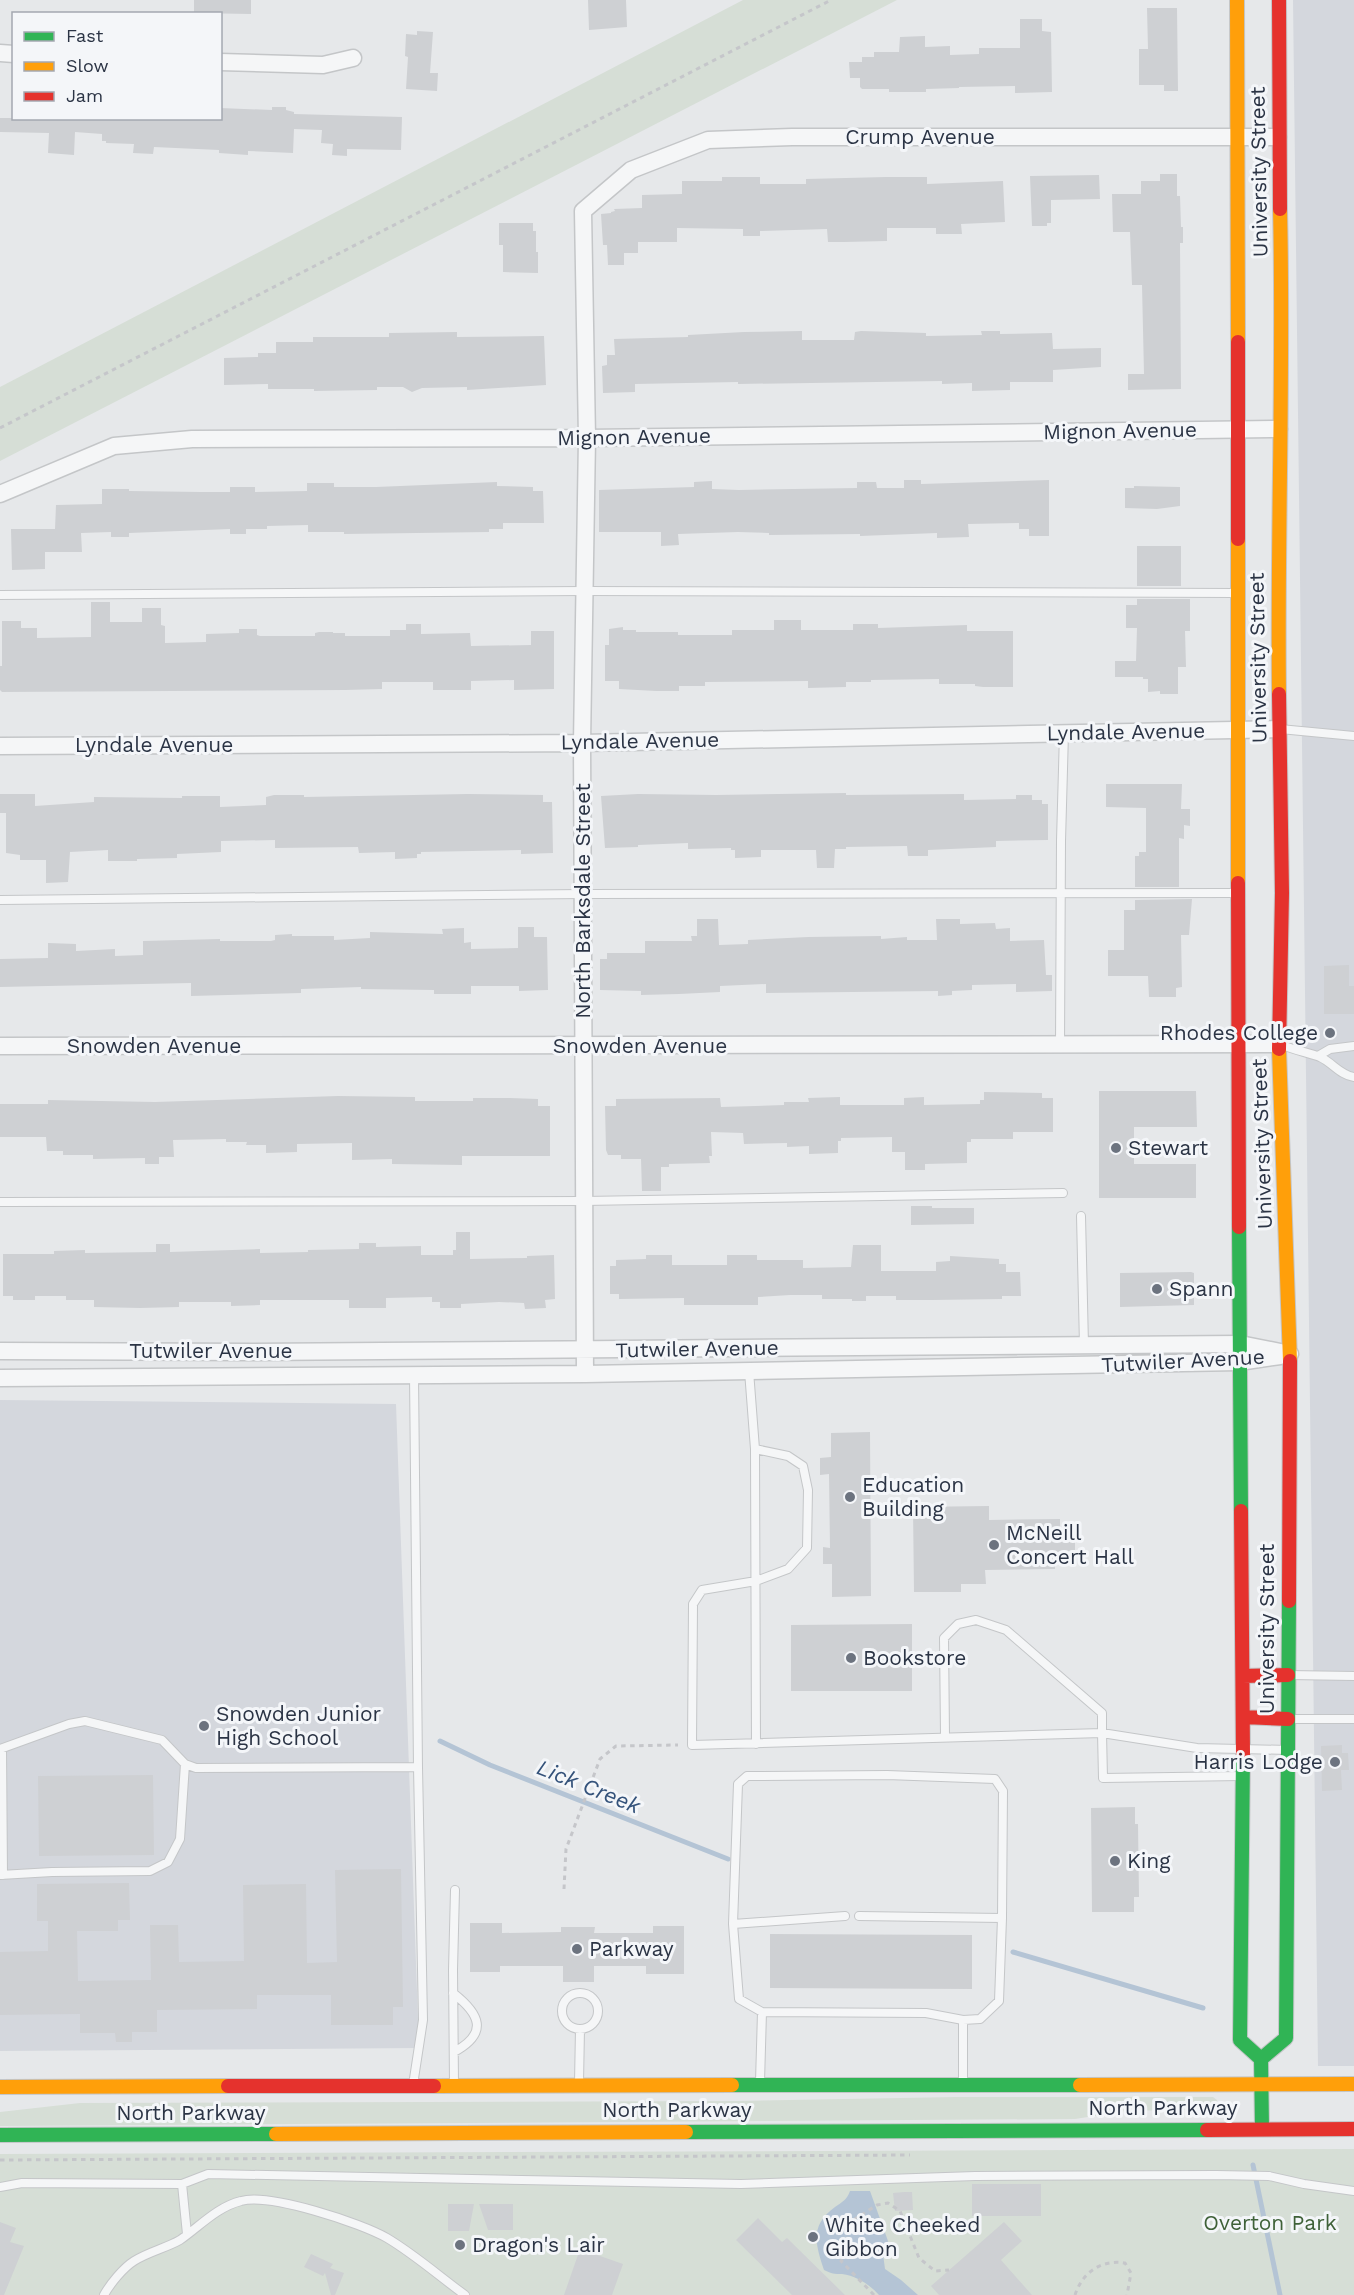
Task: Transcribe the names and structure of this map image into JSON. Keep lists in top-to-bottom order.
{
  "streets": {
    "main road": ["University Street", "North Parkway"],
    "street": [
      "Crump Avenue",
      "Mignon Avenue",
      "Lyndale Avenue",
      "North Barksdale Street",
      "Snowden Avenue",
      "Tutwiler Avenue"
    ]
  },
  "crossings": [
    ["Crump Avenue", "University Street"],
    ["Crump Avenue", "North Barksdale Street"],
    ["University Street", "Mignon Avenue"],
    ["University Street", "Lyndale Avenue"],
    ["University Street", "Snowden Avenue"],
    ["University Street", "Tutwiler Avenue"],
    ["Mignon Avenue", "North Barksdale Street"],
    ["Lyndale Avenue", "North Barksdale Street"],
    ["North Barksdale Street", "Snowden Avenue"],
    ["North Barksdale Street", "Tutwiler Avenue"]
  ],
  "water": ["Lick Creek"],
  "parks": ["Overton Park"],
  "places": [
    "Rhodes College",
    "Stewart",
    "Spann",
    "Education Building",
    "McNeill Concert Hall",
    "Bookstore",
    "Snowden Junior High School",
    "Harris Lodge",
    "King",
    "Parkway",
    "White Cheeked Gibbon",
    "Dragon's Lair"
  ],
  "legend": ["Fast", "Slow", "Jam"]
}
